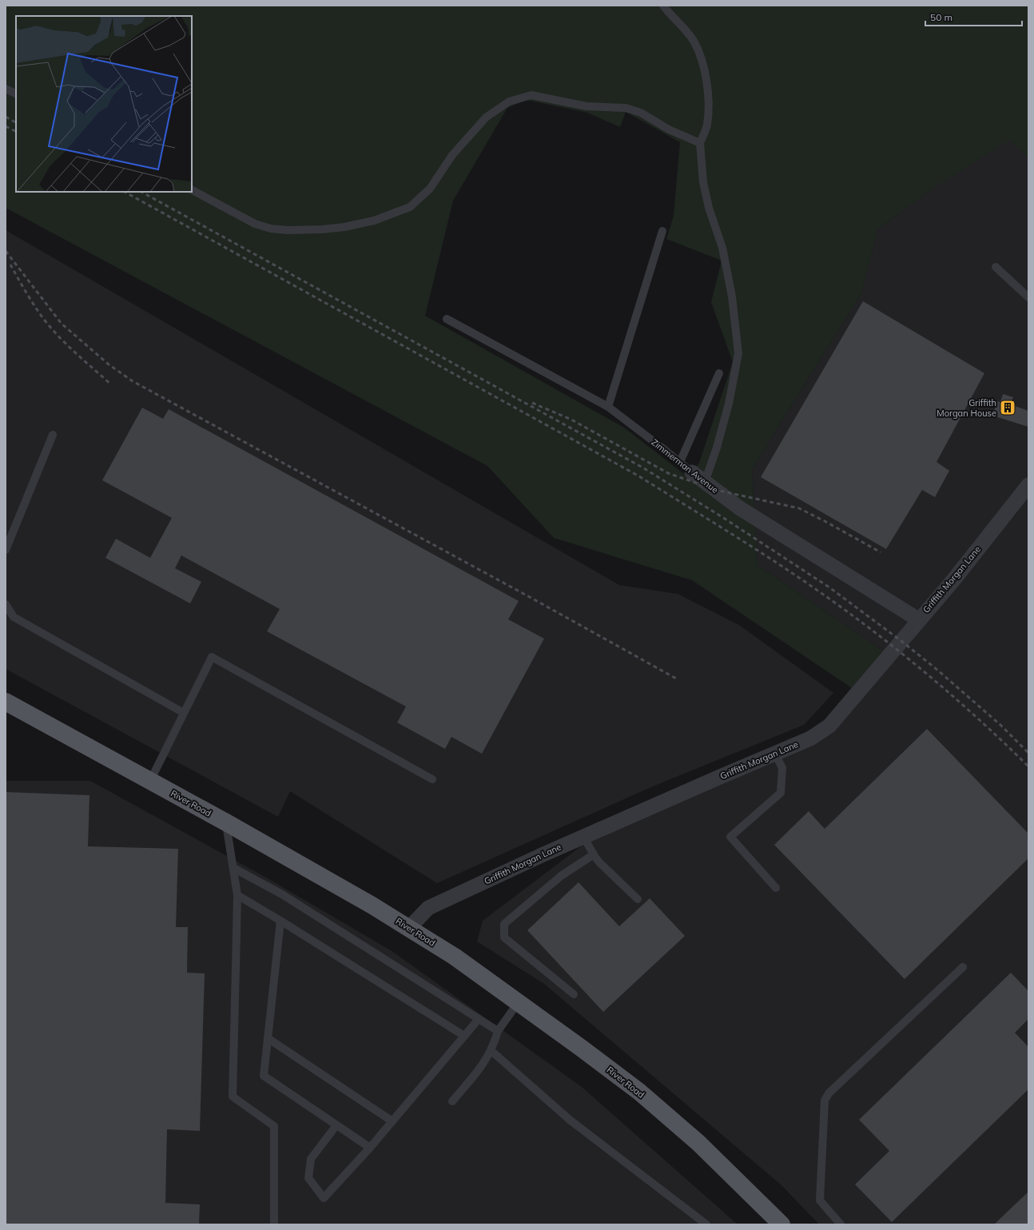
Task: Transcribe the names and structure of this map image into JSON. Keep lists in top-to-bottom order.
{
  "streets": {
    "main road": ["River Road"],
    "street": ["Zimmerman Avenue", "Griffith Morgan Lane"]
  },
  "crossings": [
    ["Zimmerman Avenue", "Griffith Morgan Lane"],
    ["Griffith Morgan Lane", "River Road"]
  ],
  "places": {
    "building": ["Griffith Morgan House"]
  },
  "scale_bar": "50 m"
}
